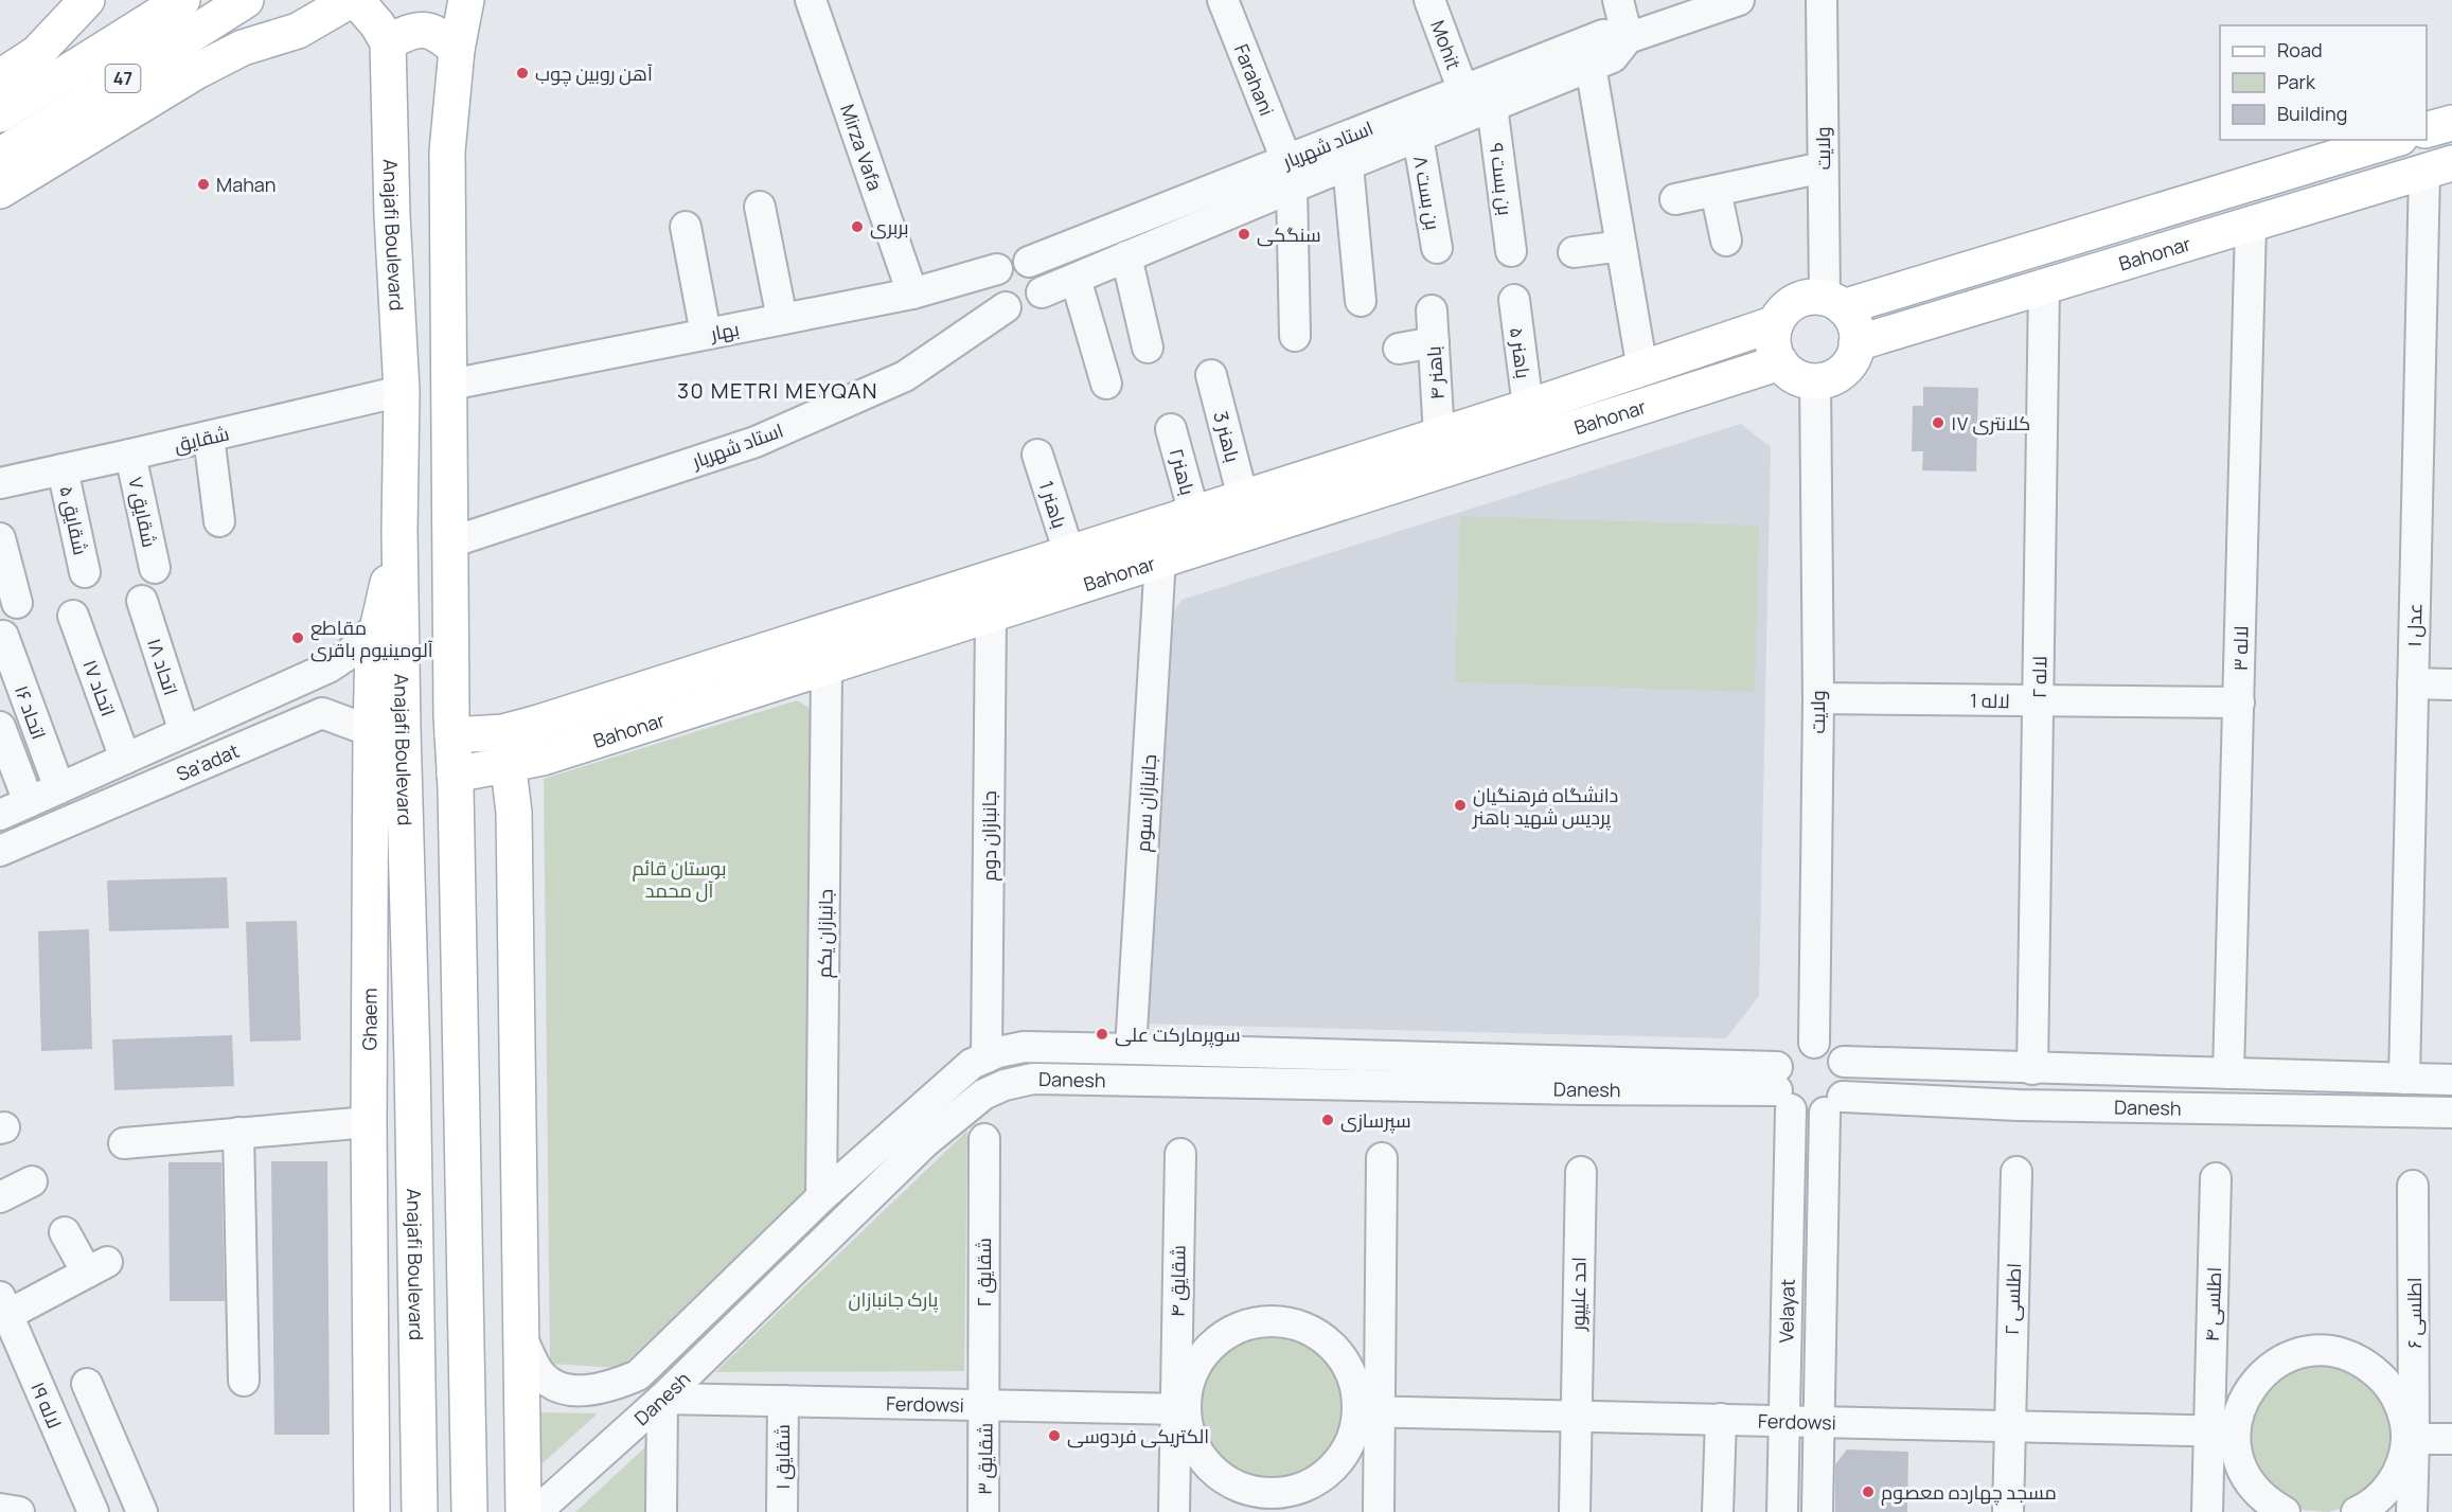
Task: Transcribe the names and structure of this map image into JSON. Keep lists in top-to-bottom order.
{
  "streets": {
    "main road": [
      "47",
      "Anajafi Boulevard",
      "Bahonar",
      "Ghaem"
    ],
    "street": [
      "Mohit",
      "Farahani",
      "استاد شهریار",
      "Mirza Vafa",
      "ولایت",
      "بن بست ۹",
      "بن بست ۸",
      "بهار",
      "باهنر ۵",
      "باهنر ۴",
      "باهنر 3",
      "شقایق",
      "باهنر۲",
      "باهنر 1",
      "شقایق ۷",
      "شقایق ۵",
      "عدل ۱",
      "لاله ۳",
      "اتحاد ۱۸",
      "لاله ۲",
      "اتحاد ۱۷",
      "لاله 1",
      "اتحاد ۱۶",
      "Sa'adat",
      "جانبازان سوم",
      "جانبازان دوم",
      "جانبازان یکم",
      "Danesh",
      "شقایق ۲",
      "شقایق ۴",
      "احد علیپور",
      "اطلسی ۲",
      "اطلسی ۴",
      "Velayat",
      "اطلسی ۶",
      "Ferdowsi",
      "لاله ۱۹",
      "شقایق ۱",
      "شقایق ۳"
    ]
  },
  "crossings": [
    ["Mohit", "استاد شهریار"],
    ["Mohit", "بن بست ۹"],
    ["Farahani", "استاد شهریار"],
    ["استاد شهریار", "بن بست ۹"],
    ["استاد شهریار", "بن بست ۸"],
    ["استاد شهریار", "بهار"],
    ["Mirza Vafa", "بهار"],
    ["ولایت", "Bahonar"],
    ["ولایت", "لاله 1"],
    ["ولایت", "Danesh"],
    ["ولایت", "Velayat"],
    ["Anajafi Boulevard", "شقایق"],
    ["Anajafi Boulevard", "Ghaem"],
    ["Bahonar", "باهنر ۵"],
    ["Bahonar", "باهنر ۴"],
    ["Bahonar", "باهنر 3"],
    ["Bahonar", "باهنر۲"],
    ["Bahonar", "باهنر 1"],
    ["Bahonar", "عدل ۱"],
    ["Bahonar", "لاله ۳"],
    ["Bahonar", "لاله ۲"],
    ["Bahonar", "جانبازان سوم"],
    ["Bahonar", "جانبازان دوم"],
    ["Bahonar", "جانبازان یکم"],
    ["شقایق", "شقایق ۷"],
    ["شقایق", "شقایق ۵"],
    ["عدل ۱", "Danesh"],
    ["لاله ۳", "لاله 1"],
    ["لاله ۳", "Danesh"],
    ["اتحاد ۱۸", "Sa'adat"],
    ["لاله ۲", "لاله 1"],
    ["لاله ۲", "Danesh"],
    ["اتحاد ۱۷", "Sa'adat"],
    ["اتحاد ۱۶", "Sa'adat"],
    ["Sa'adat", "Ghaem"],
    ["جانبازان سوم", "Danesh"],
    ["جانبازان دوم", "Danesh"],
    ["جانبازان یکم", "Danesh"],
    ["Danesh", "Velayat"],
    ["Danesh", "Ferdowsi"],
    ["شقایق ۲", "Ferdowsi"],
    ["شقایق ۲", "شقایق ۳"],
    ["شقایق ۴", "Ferdowsi"],
    ["احد علیپور", "Ferdowsi"],
    ["اطلسی ۲", "Ferdowsi"],
    ["اطلسی ۴", "Ferdowsi"],
    ["Velayat", "Ferdowsi"],
    ["Ferdowsi", "شقایق ۱"],
    ["Ferdowsi", "شقایق ۳"]
  ],
  "districts": ["30 METRI MEYQAN"],
  "parks": ["بوستان قائم آل محمد", "پارک جانبازان"],
  "places": [
    "آهن روبین چوب",
    "Mahan",
    "بربری",
    "سنگکی",
    "کلانتری ۱۷",
    "مقاطع آلومینیوم باقری",
    "دانشگاه فرهنگیان پردیس شهید باهنر",
    "سوپرمارکت علی",
    "سپرسازی",
    "الکتریکی فردوسی",
    "مسجد چهارده معصوم"
  ],
  "legend": ["Road", "Park", "Building"]
}
